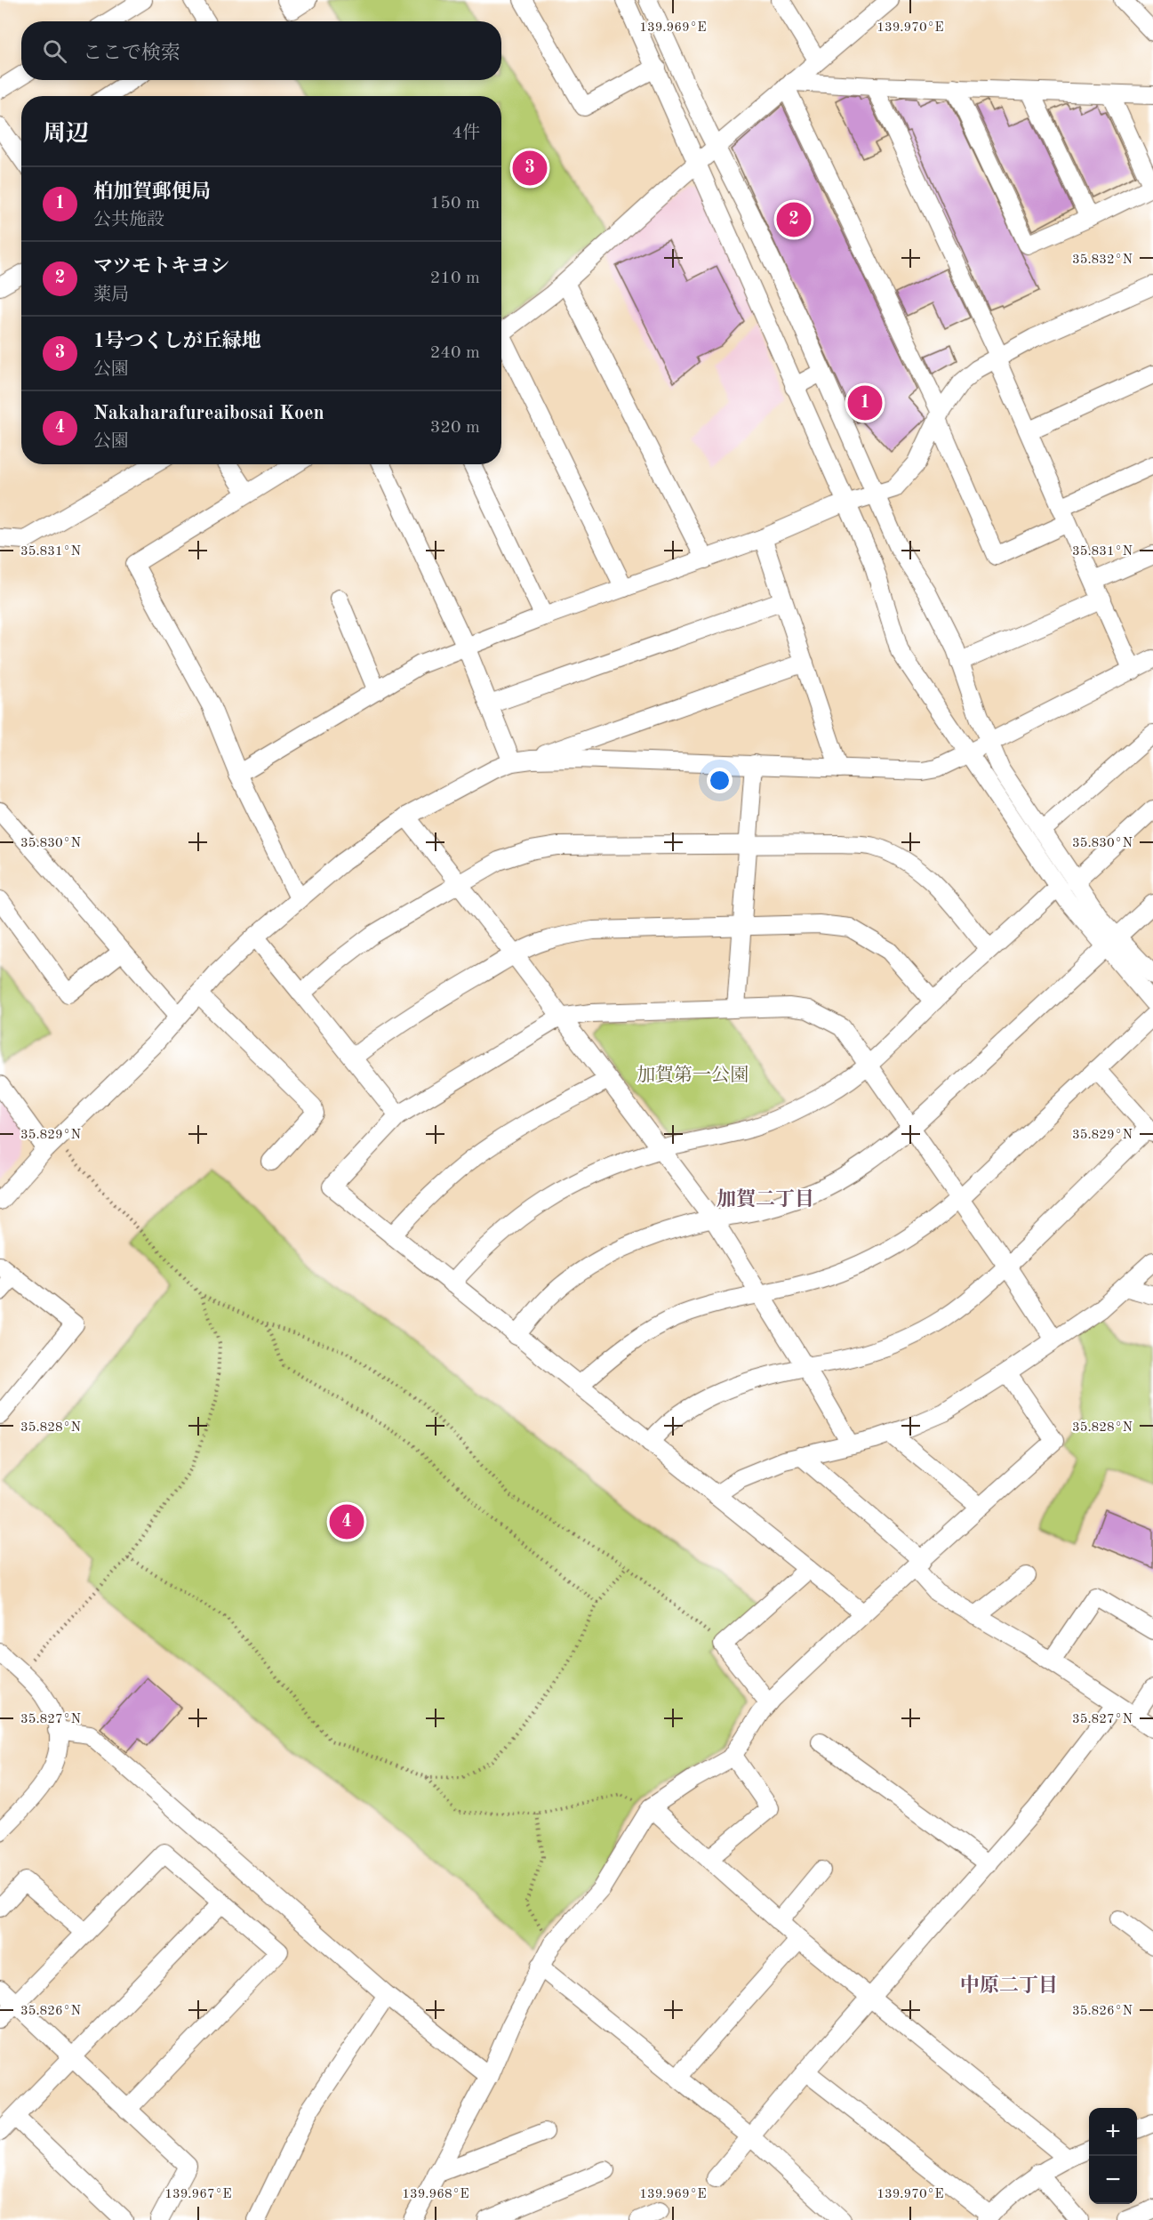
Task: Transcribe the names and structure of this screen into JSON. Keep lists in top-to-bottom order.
{
  "districts": ["加賀二丁目", "中原二丁目"],
  "parks": ["加賀第一公園"],
  "page": {
    "search": "ここで検索",
    "heading": ["周辺", "4件"],
    "pins": [
      "3",
      "2",
      "1",
      "4"
    ],
    "list": [
      {
        "mark": "1",
        "name": "柏加賀郵便局",
        "note": "公共施設",
        "value": "150 m"
      },
      {
        "mark": "2",
        "name": "マツモトキヨシ",
        "note": "薬局",
        "value": "210 m"
      },
      {
        "mark": "3",
        "name": "1号つくしが丘緑地",
        "note": "公園",
        "value": "240 m"
      },
      {
        "mark": "4",
        "name": "Nakaharafureaibosai Koen",
        "note": "公園",
        "value": "320 m"
      }
    ],
    "map_buttons": ["+", "−"]
  },
  "coordinates": [
    "139.969°E",
    "139.970°E",
    "35.832°N",
    "35.831°N",
    "35.830°N",
    "35.829°N",
    "35.828°N",
    "35.827°N",
    "35.826°N",
    "139.967°E",
    "139.968°E"
  ]
}
